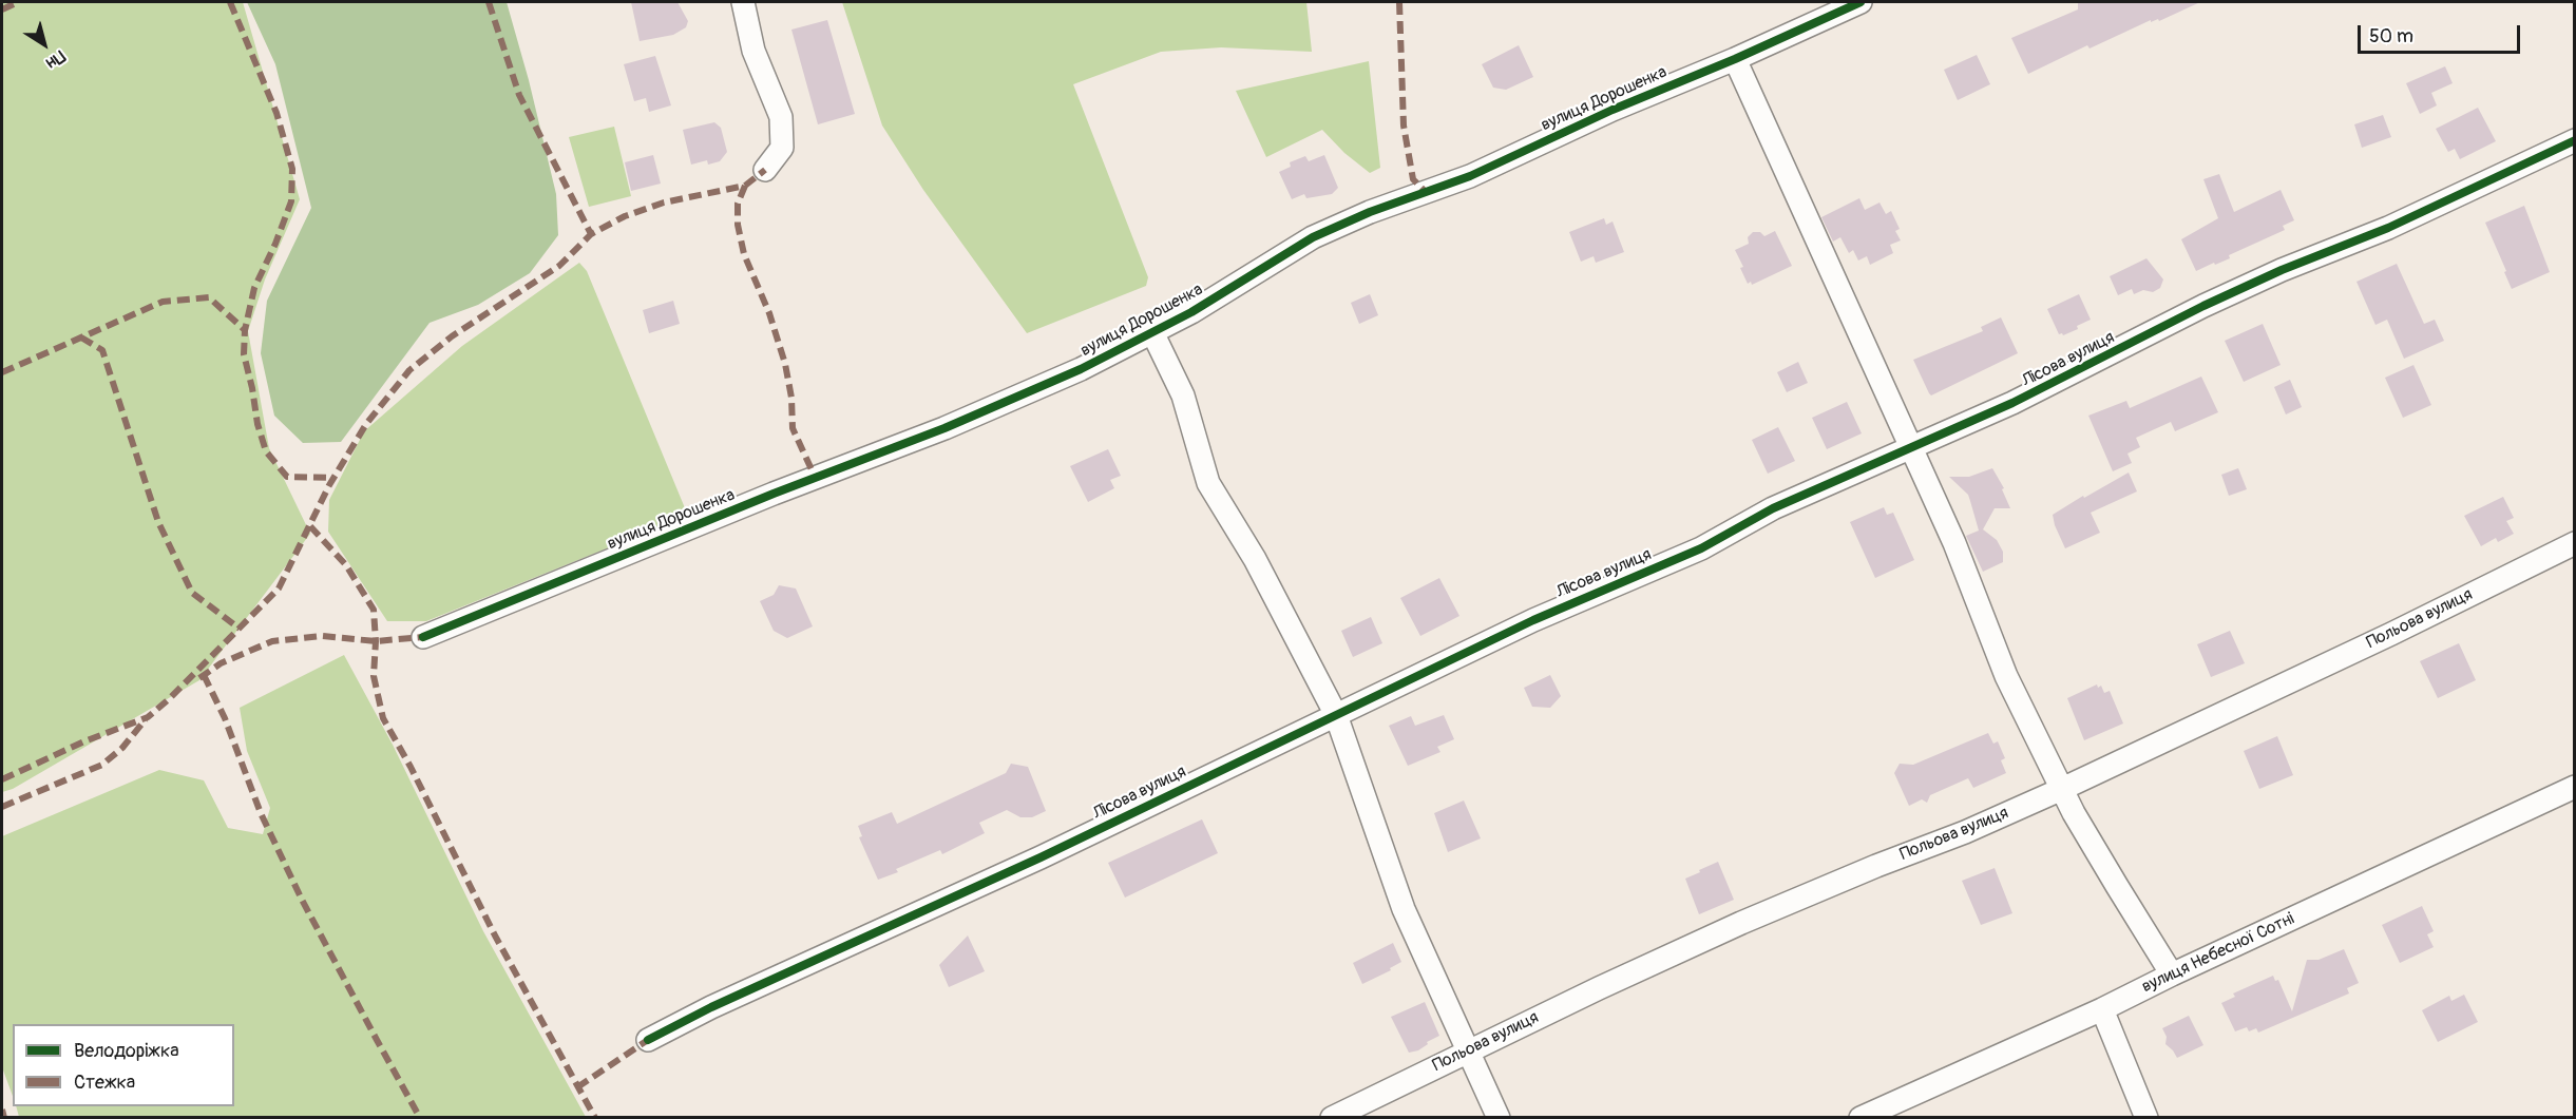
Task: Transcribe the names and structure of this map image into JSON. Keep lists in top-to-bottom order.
{
  "streets": {
    "street": [
      "вулиця Дорошенка",
      "Лісова вулиця",
      "Польова вулиця",
      "вулиця Небесної Сотні"
    ]
  },
  "legend": ["Велодоріжка", "Стежка"],
  "scale_bar": "50 m",
  "north": "bottom right"
}
